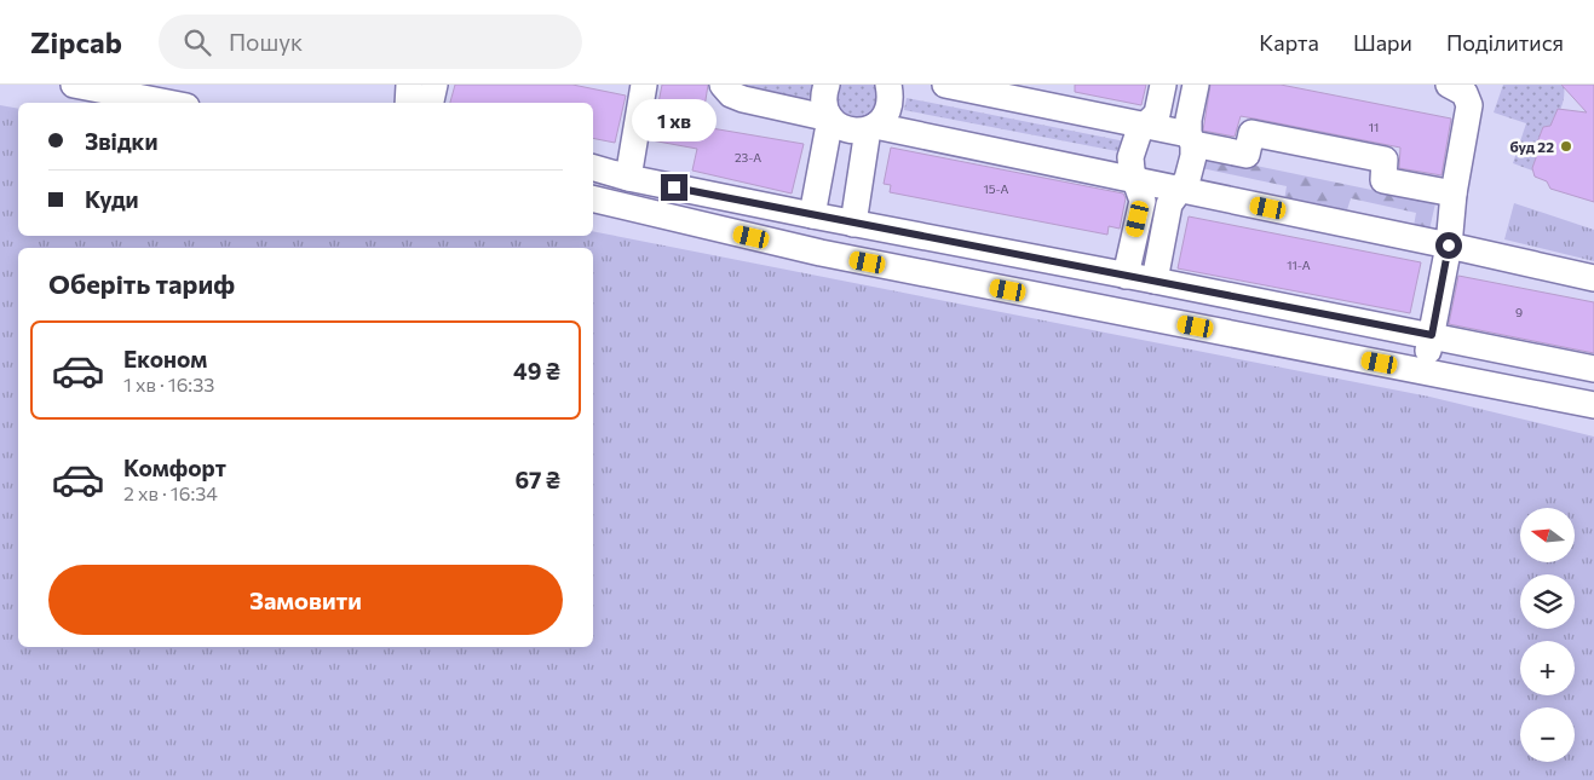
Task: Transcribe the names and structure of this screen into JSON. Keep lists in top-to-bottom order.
{
  "places": ["буд 22"],
  "house_numbers": [
    "11",
    "23-А",
    "15-А",
    "11-А",
    "9"
  ],
  "north": "left",
  "page": {
    "header": "Zipcab",
    "search": "Пошук",
    "nav": ["Карта", "Шари", "Поділитися"],
    "bubble": "1 хв",
    "banner": ["Звідки", "Куди"],
    "heading": "Оберіть тариф",
    "list": [
      {
        "name": "Економ",
        "note": "1 хв · 16:33",
        "value": "49 ₴"
      },
      {
        "name": "Комфорт",
        "note": "2 хв · 16:34",
        "value": "67 ₴"
      }
    ],
    "map_buttons": ["+", "−"],
    "buttons": "Замовити"
  }
}
